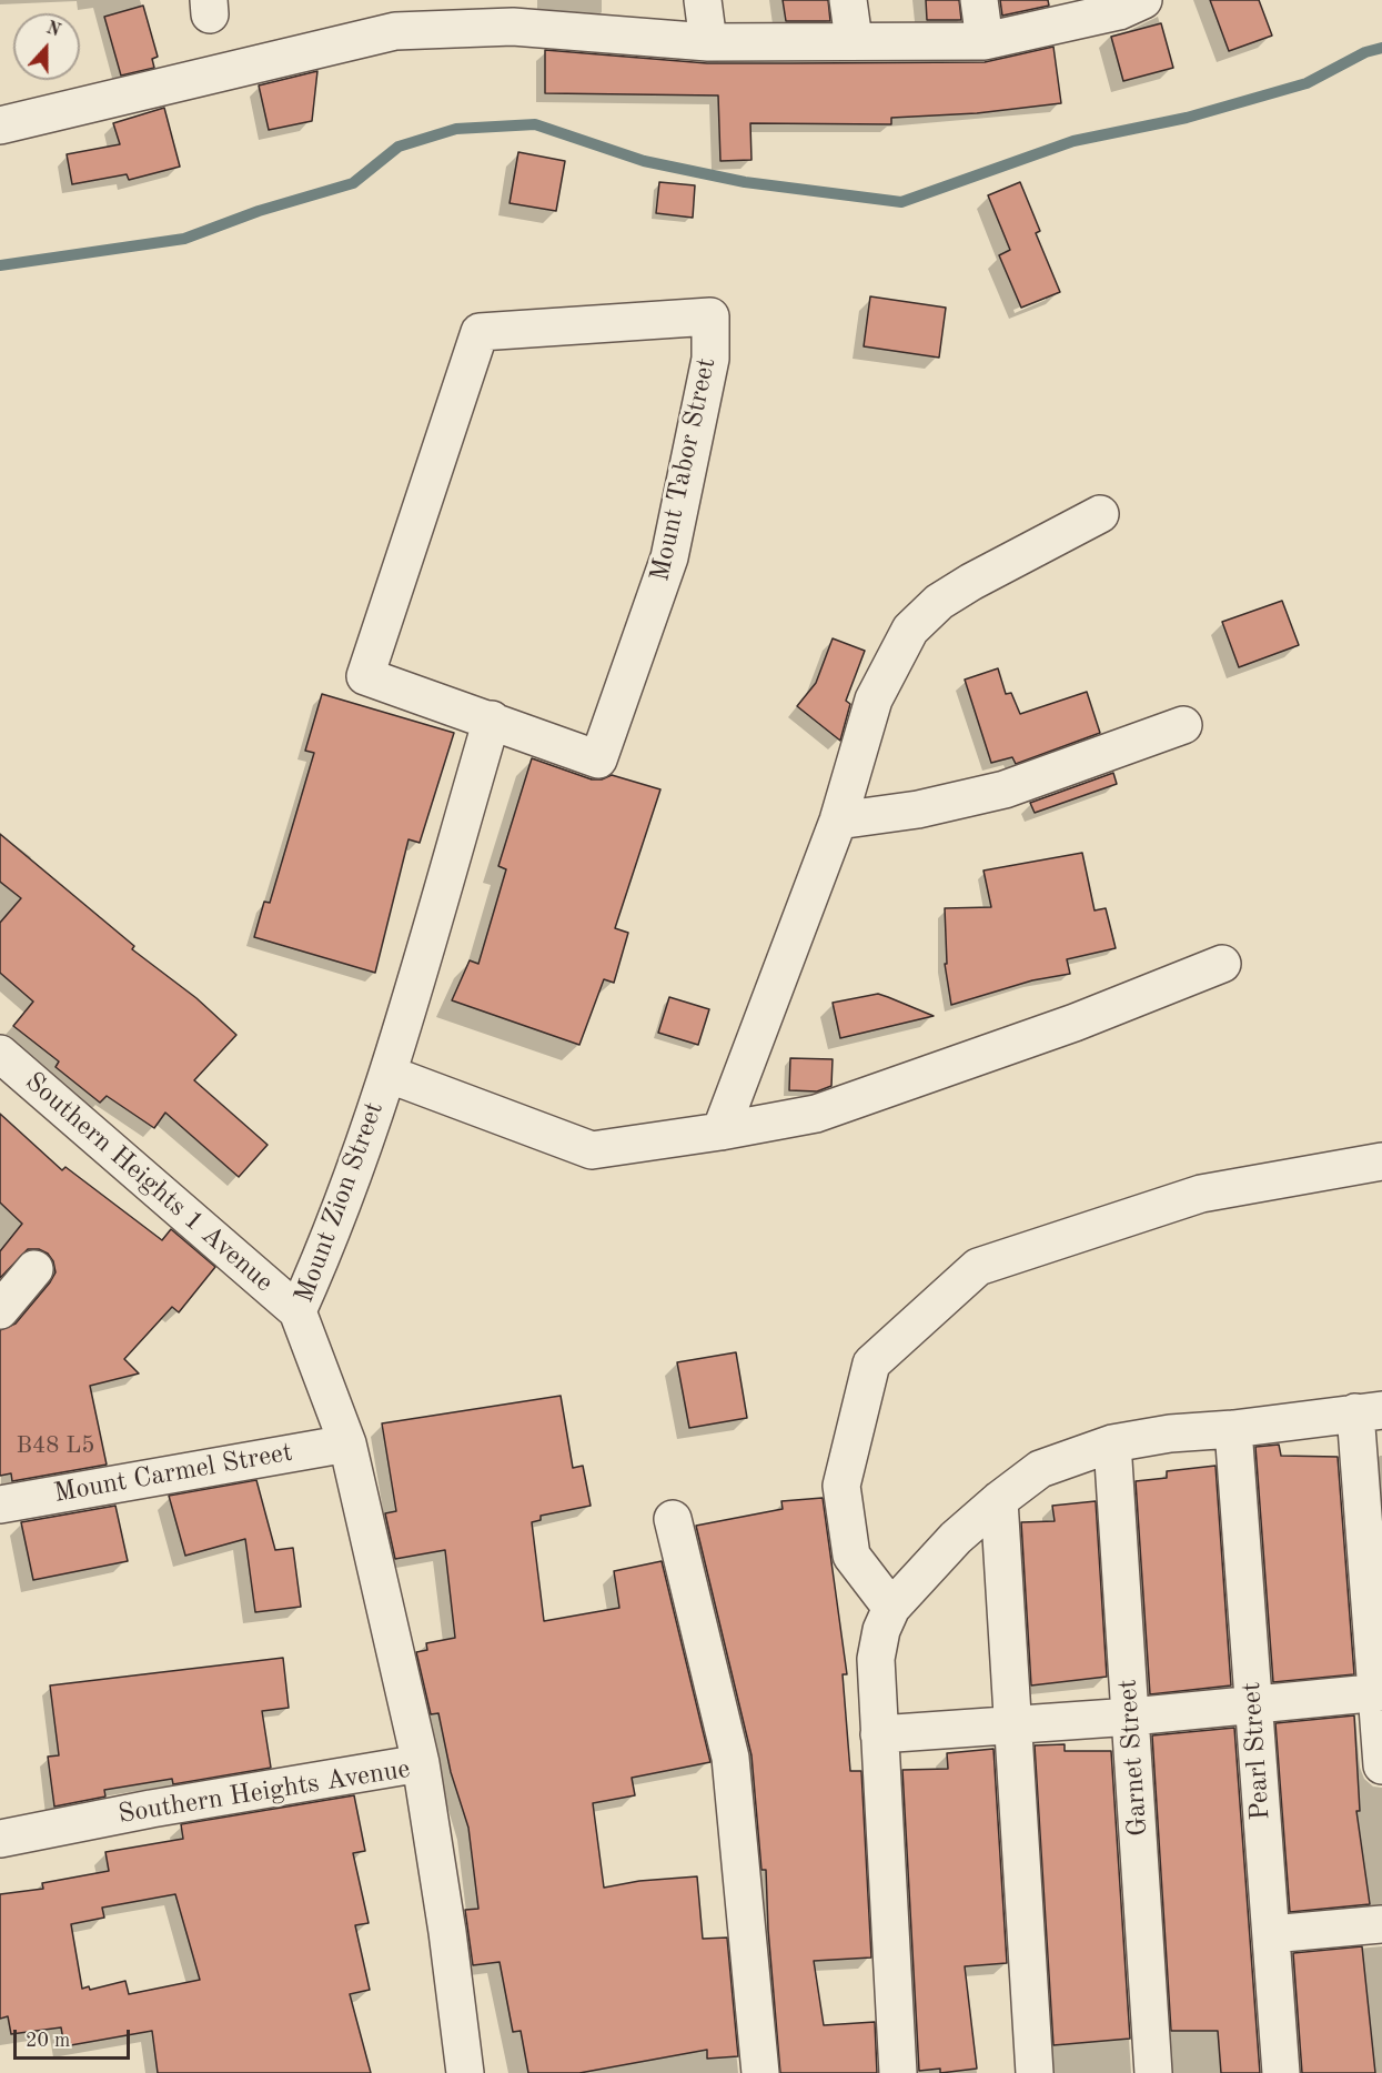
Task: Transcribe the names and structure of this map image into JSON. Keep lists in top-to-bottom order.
{
  "streets": {
    "street": [
      "Mount Tabor Street",
      "Southern Heights 1 Avenue",
      "Mount Zion Street",
      "Mount Carmel Street",
      "Pearl Street",
      "Garnet Street",
      "Southern Heights Avenue"
    ]
  },
  "crossings": [
    ["Mount Tabor Street", "Mount Zion Street"],
    ["Southern Heights 1 Avenue", "Mount Zion Street"],
    ["Mount Zion Street", "Mount Carmel Street"],
    ["Mount Zion Street", "Southern Heights Avenue"]
  ],
  "house_numbers": ["B48 L5"],
  "scale_bar": "20 m",
  "north": "top"
}
